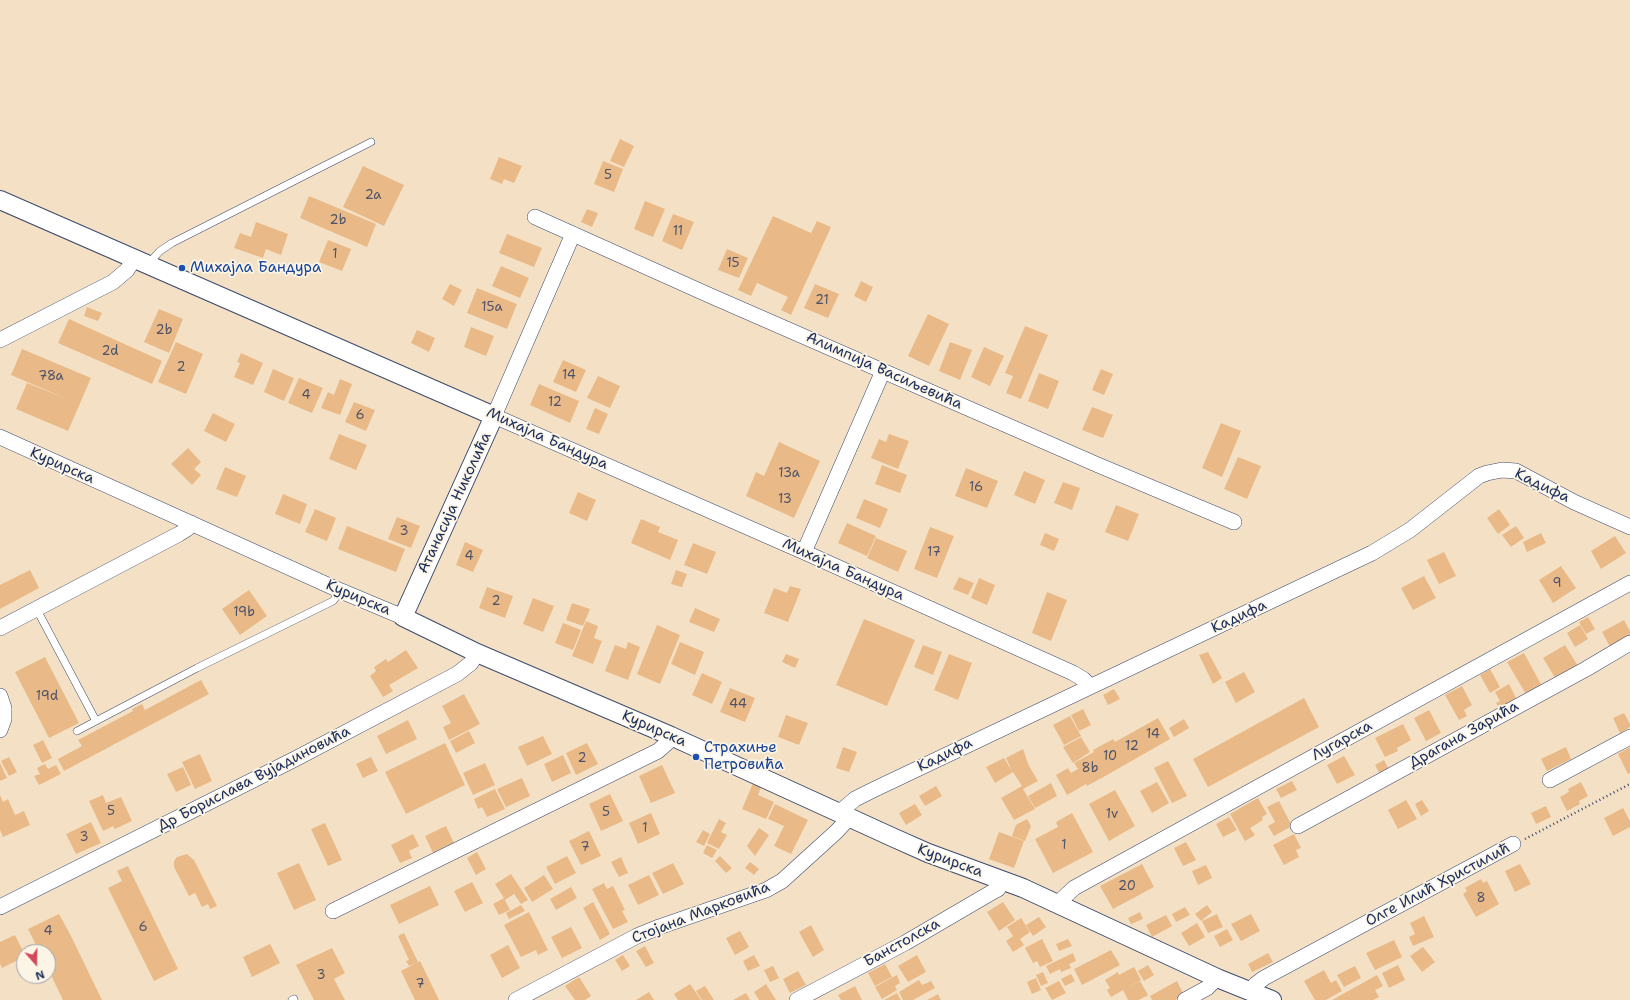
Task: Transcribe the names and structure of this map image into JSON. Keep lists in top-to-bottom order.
{
  "streets": {
    "street": [
      "Алимпија Васиљевића",
      "Михајла Бандура",
      "Курирска",
      "Кадифа",
      "Атанасија Николића",
      "Драгана Зарића",
      "Лугарска",
      "Др Борислава Вујадиновића",
      "Олге Илић Христилић",
      "Стојана Марковића",
      "Банстолска"
    ]
  },
  "crossings": [
    ["Алимпија Васиљевића", "Атанасија Николића"],
    ["Михајла Бандура", "Кадифа"],
    ["Михајла Бандура", "Атанасија Николића"],
    ["Курирска", "Кадифа"],
    ["Курирска", "Атанасија Николића"],
    ["Курирска", "Лугарска"],
    ["Курирска", "Др Борислава Вујадиновића"],
    ["Курирска", "Олге Илић Христилић"],
    ["Курирска", "Стојана Марковића"],
    ["Курирска", "Банстолска"],
    ["Кадифа", "Стојана Марковића"]
  ],
  "places": ["Михајла Бандура", "Страхиње Петровића"],
  "house_numbers": [
    "5",
    "2a",
    "2b",
    "11",
    "1",
    "15",
    "21",
    "15a",
    "2b",
    "2d",
    "2",
    "14",
    "78a",
    "4",
    "12",
    "6",
    "13a",
    "16",
    "13",
    "3",
    "17",
    "4",
    "9",
    "2",
    "19b",
    "19d",
    "44",
    "14",
    "12",
    "10",
    "2",
    "8b",
    "5",
    "5",
    "1v",
    "1",
    "3",
    "1",
    "7",
    "20",
    "8",
    "6",
    "4",
    "3",
    "7"
  ],
  "north": "bottom"
}
